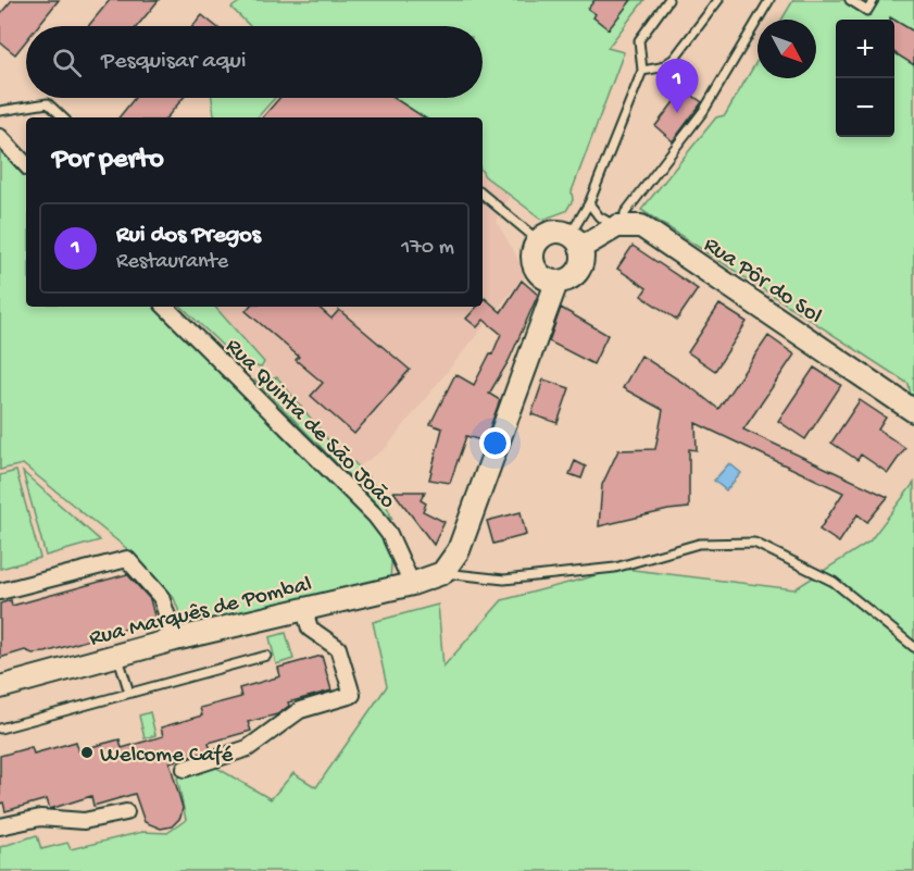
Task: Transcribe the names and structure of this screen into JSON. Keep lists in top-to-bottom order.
{
  "streets": {
    "street": ["Rua Pôr do Sol", "Rua Quinta de São João", "Rua Marquês de Pombal"]
  },
  "crossings": [
    ["Rua Quinta de São João", "Rua Marquês de Pombal"]
  ],
  "places": ["Welcome Café"],
  "north": "bottom right",
  "page": {
    "map_buttons": ["+", "−"],
    "search": "Pesquisar aqui",
    "pins": "1",
    "heading": "Por perto",
    "list": [
      {
        "mark": "1",
        "name": "Rui dos Pregos",
        "note": "Restaurante",
        "value": "170 m"
      }
    ]
  }
}
